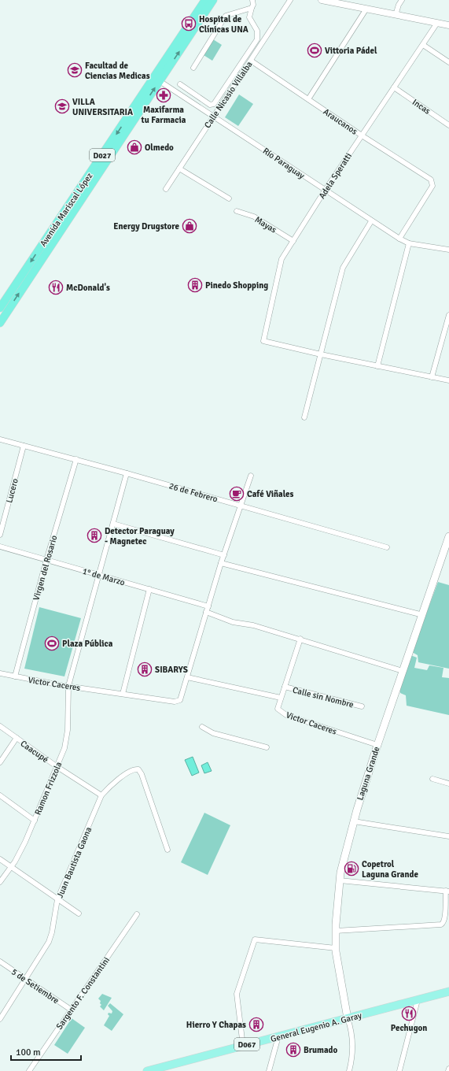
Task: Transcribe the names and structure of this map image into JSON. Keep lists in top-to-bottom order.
{
  "streets": {
    "highway": ["D027", "Avenida Mariscal López"],
    "main road": ["Laguna Grande", "General Eugenio A. Garay", "D067"],
    "street": [
      "Calle Nicasio Villalba",
      "Incas",
      "Araucanos",
      "Río Paraguay",
      "Adela Speratti",
      "Mayas",
      "Lucero",
      "26 de Febrero",
      "Virgen del Rosario",
      "1° de Marzo",
      "Victor Caceres",
      "Calle sin Nombre",
      "Caacupé",
      "Ramon Frizzola",
      "Juan Bautista Gaona",
      "5 de Setiembre",
      "Sargento F. Constantini"
    ]
  },
  "crossings": [
    ["Calle Nicasio Villalba", "Araucanos"],
    ["Calle Nicasio Villalba", "Río Paraguay"],
    ["Incas", "Adela Speratti"],
    ["Araucanos", "Río Paraguay"],
    ["Araucanos", "Adela Speratti"],
    ["D027", "Río Paraguay"],
    ["Río Paraguay", "Adela Speratti"],
    ["Adela Speratti", "Mayas"],
    ["Lucero", "26 de Febrero"],
    ["26 de Febrero", "Virgen del Rosario"],
    ["26 de Febrero", "Ramon Frizzola"],
    ["Virgen del Rosario", "1° de Marzo"],
    ["Virgen del Rosario", "Victor Caceres"],
    ["1° de Marzo", "Ramon Frizzola"],
    ["Victor Caceres", "Laguna Grande"],
    ["Victor Caceres", "Ramon Frizzola"],
    ["Caacupé", "Ramon Frizzola"],
    ["Caacupé", "Juan Bautista Gaona"],
    ["Laguna Grande", "General Eugenio A. Garay"],
    ["Juan Bautista Gaona", "5 de Setiembre"],
    ["5 de Setiembre", "Sargento F. Constantini"]
  ],
  "places": {
    "bus stop": ["Hospital de Clínicas UNA"],
    "sports": ["Vittoria Pádel", "Plaza Pública"],
    "school or university": ["Facultad de Ciencias Medicas", "VILLA UNIVERSITARIA"],
    "pharmacy": ["Maxifarma tu Farmacia"],
    "shop": ["Olmedo", "Energy Drugstore"],
    "building": [
      "Pinedo Shopping",
      "Detector Paraguay - Magnetec",
      "SIBARYS",
      "Hierro Y Chapas",
      "Brumado"
    ],
    "restaurant": ["McDonald's", "Pechugon"],
    "cafe": ["Café Viñales"],
    "fuel station": ["Copetrol Laguna Grande"]
  },
  "scale_bar": "100 m"
}
